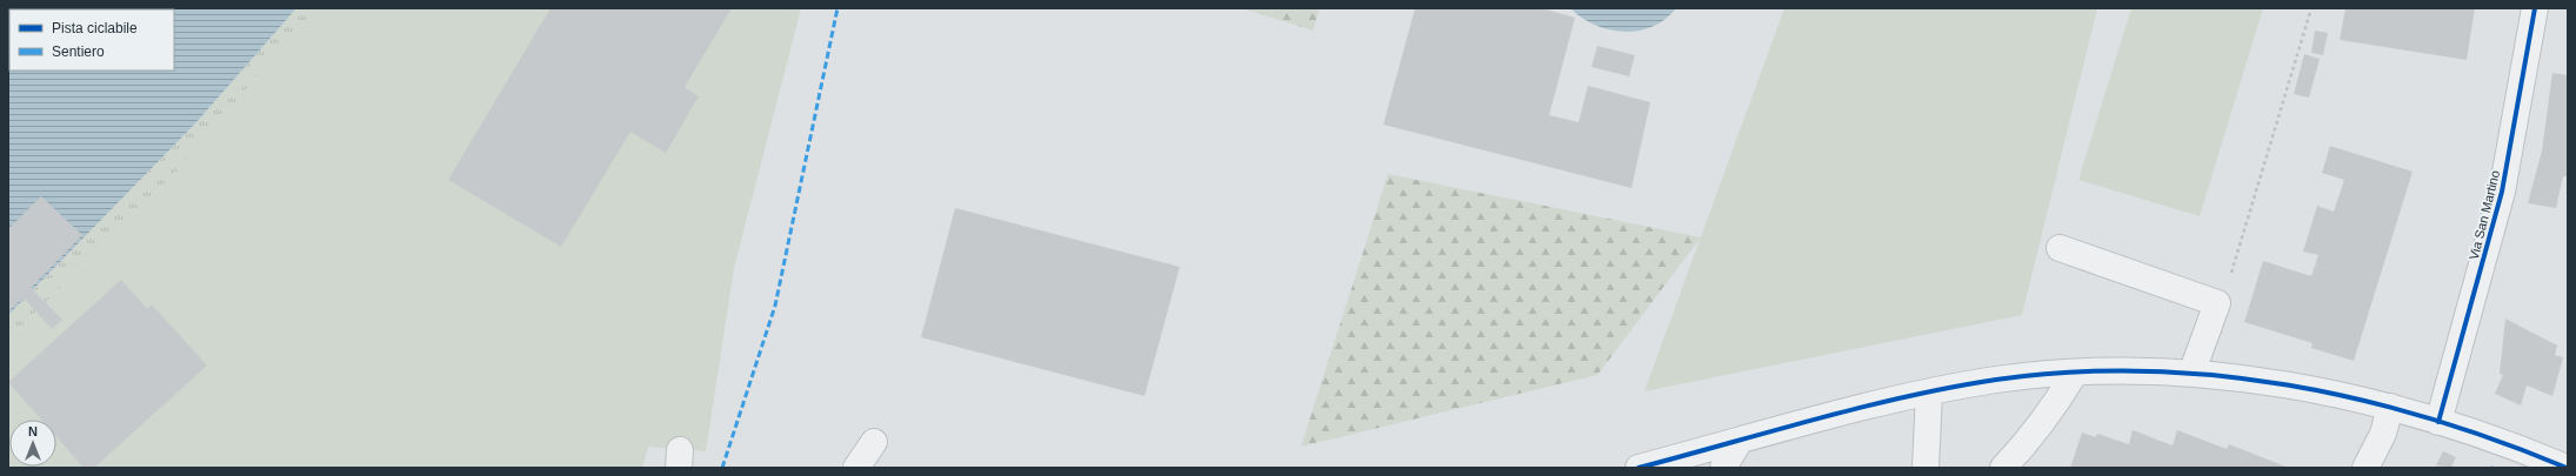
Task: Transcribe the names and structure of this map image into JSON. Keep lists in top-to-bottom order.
{
  "streets": {
    "street": ["Via San Martino"]
  },
  "legend": ["Pista ciclabile", "Sentiero"],
  "north": "top"
}
